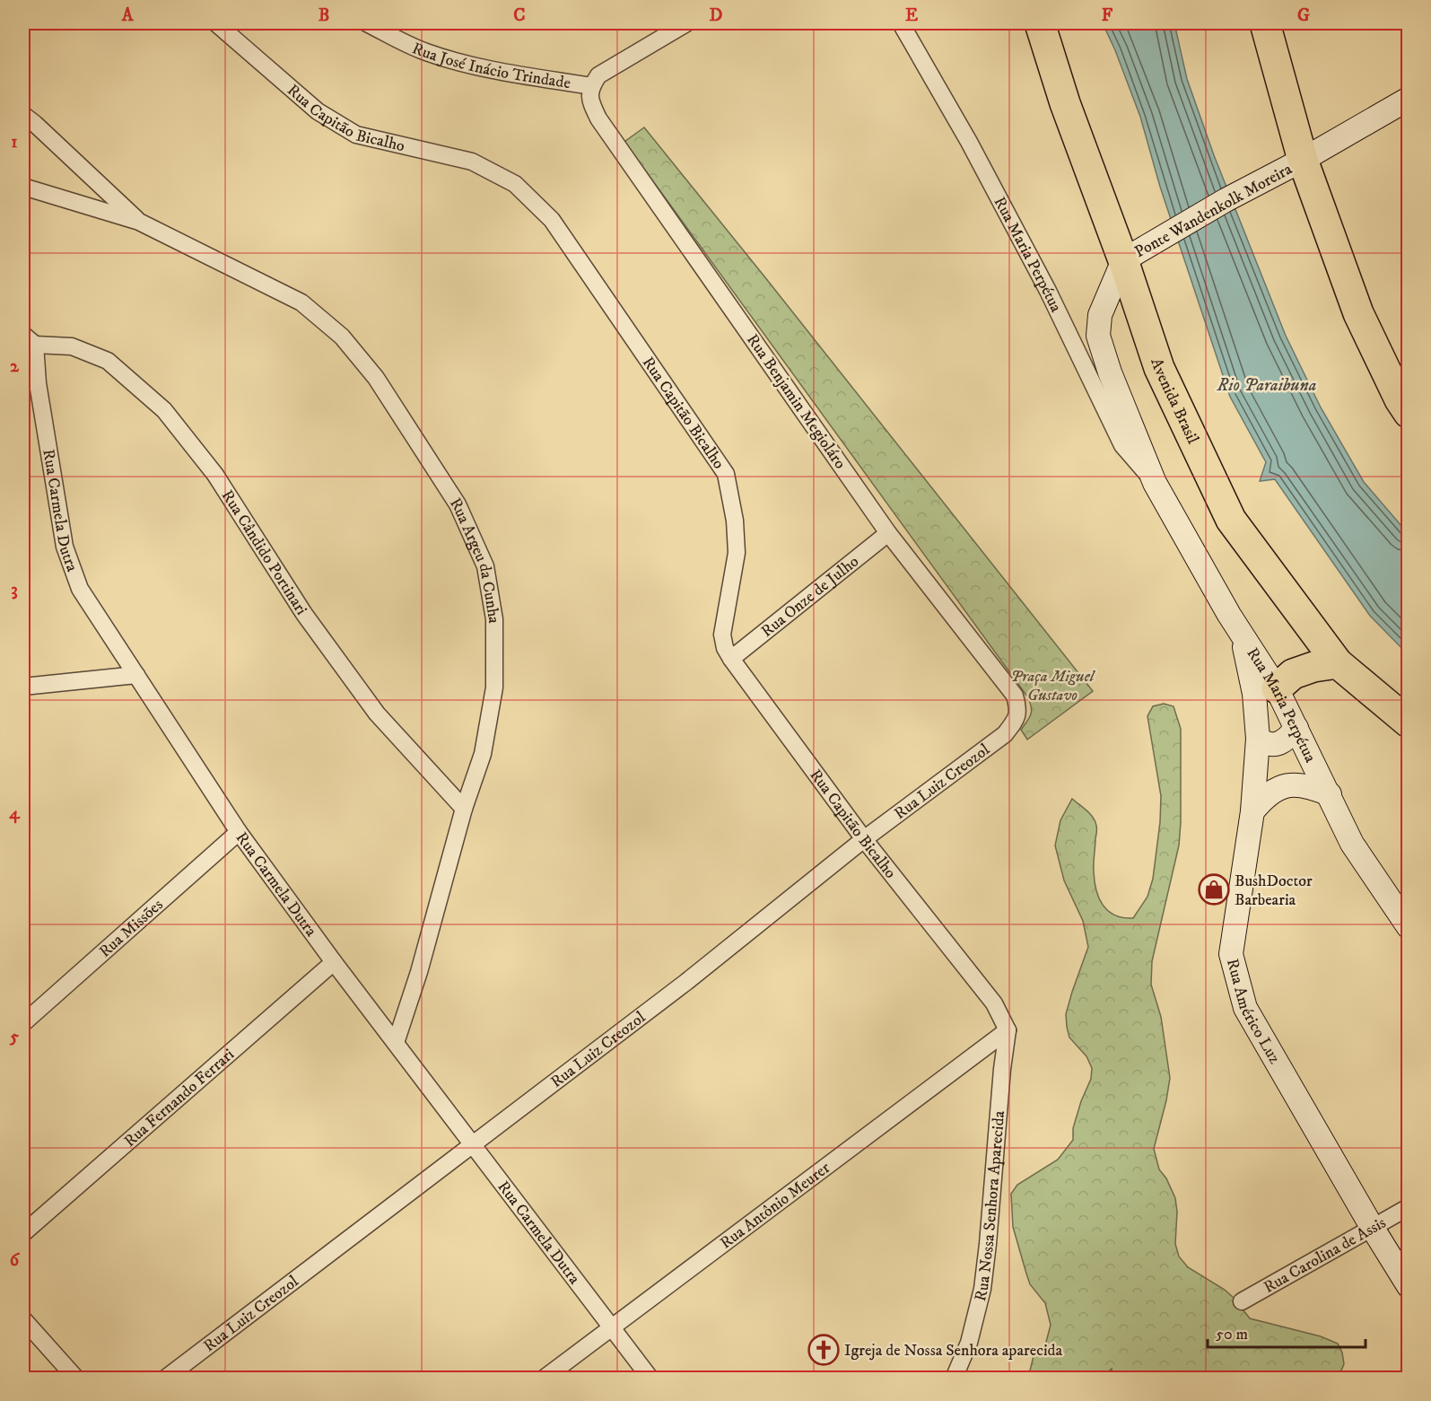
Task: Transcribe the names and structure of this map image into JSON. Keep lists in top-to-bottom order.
{
  "streets": {
    "highway": ["Avenida Brasil"],
    "street": [
      "Rua José Inácio Trindade",
      "Rua Capitão Bicalho",
      "Ponte Wandenkolk Moreira",
      "Rua Maria Perpétua",
      "Rua Benjamin Megioláro",
      "Rua Carmela Dutra",
      "Rua Cândido Portinari",
      "Rua Argeu da Cunha",
      "Rua Onze de Julho",
      "Rua Luiz Creozol",
      "Rua Missões",
      "Rua Américo Luz",
      "Rua Fernando Ferrari",
      "Rua Antônio Meurer",
      "Rua Nossa Senhora Aparecida",
      "Rua Carolina de Assis"
    ]
  },
  "crossings": [
    ["Rua José Inácio Trindade", "Rua Benjamin Megioláro"],
    ["Rua Capitão Bicalho", "Rua Onze de Julho"],
    ["Rua Capitão Bicalho", "Rua Luiz Creozol"],
    ["Rua Capitão Bicalho", "Rua Antônio Meurer"],
    ["Rua Capitão Bicalho", "Rua Nossa Senhora Aparecida"],
    ["Ponte Wandenkolk Moreira", "Rua Maria Perpétua"],
    ["Ponte Wandenkolk Moreira", "Avenida Brasil"],
    ["Rua Maria Perpétua", "Avenida Brasil"],
    ["Rua Maria Perpétua", "Rua Américo Luz"],
    ["Rua Benjamin Megioláro", "Rua Onze de Julho"],
    ["Rua Benjamin Megioláro", "Rua Luiz Creozol"],
    ["Rua Carmela Dutra", "Rua Cândido Portinari"],
    ["Rua Carmela Dutra", "Rua Argeu da Cunha"],
    ["Rua Carmela Dutra", "Rua Luiz Creozol"],
    ["Rua Carmela Dutra", "Rua Missões"],
    ["Rua Carmela Dutra", "Rua Fernando Ferrari"],
    ["Rua Carmela Dutra", "Rua Antônio Meurer"],
    ["Rua Cândido Portinari", "Rua Argeu da Cunha"],
    ["Rua Américo Luz", "Rua Carolina de Assis"],
    ["Rua Antônio Meurer", "Rua Nossa Senhora Aparecida"]
  ],
  "water": ["Rio Paraibuna"],
  "parks": ["Praça Miguel Gustavo"],
  "places": {
    "shop": ["BushDoctor Barbearia"],
    "church": ["Igreja de Nossa Senhora aparecida"]
  },
  "scale_bar": "50 m",
  "grid": {
    "columns": [
      "A",
      "B",
      "C",
      "D",
      "E",
      "F",
      "G"
    ],
    "rows": [
      "1",
      "2",
      "3",
      "4",
      "5",
      "6"
    ]
  }
}
